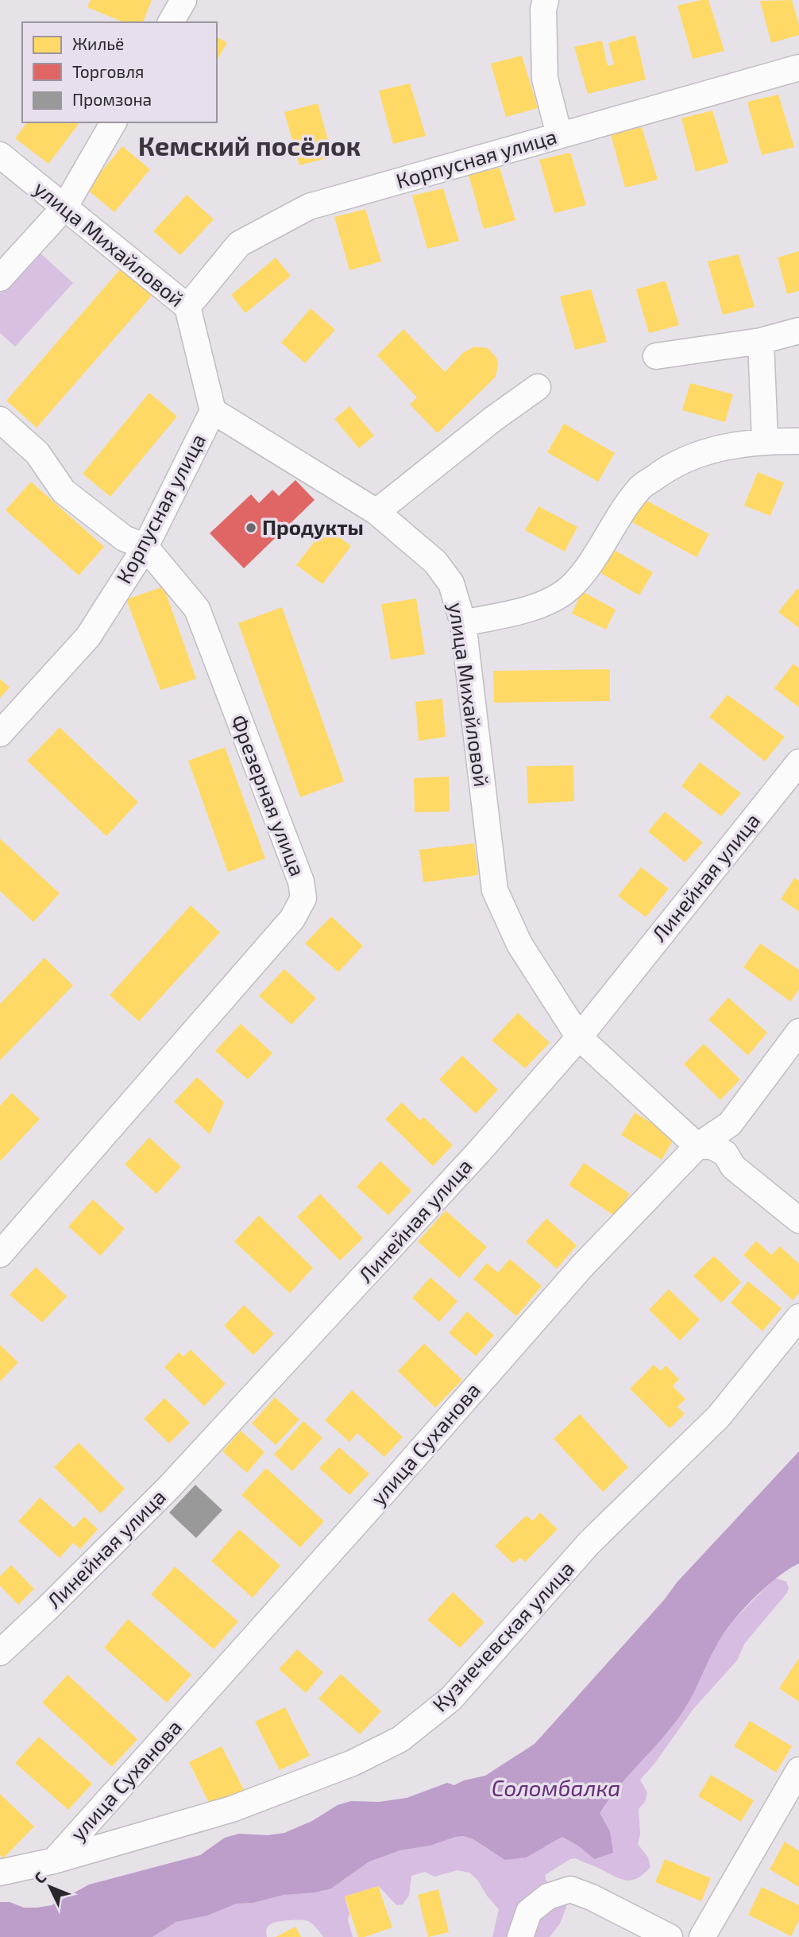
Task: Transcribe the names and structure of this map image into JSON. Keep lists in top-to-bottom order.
{
  "streets": {
    "street": [
      "Корпусная улица",
      "улица Михайловой",
      "Фрезерная улица",
      "Линейная улица",
      "улица Суханова",
      "Кузнечевская улица"
    ]
  },
  "crossings": [
    ["Корпусная улица", "улица Михайловой"],
    ["Корпусная улица", "Фрезерная улица"],
    ["улица Михайловой", "Линейная улица"],
    ["улица Михайловой", "улица Суханова"],
    ["улица Суханова", "Кузнечевская улица"]
  ],
  "districts": ["Кемский посёлок"],
  "water": ["Соломбалка"],
  "places": ["Продукты"],
  "legend": ["Жильё", "Торговля", "Промзона"],
  "north": "top left"
}
